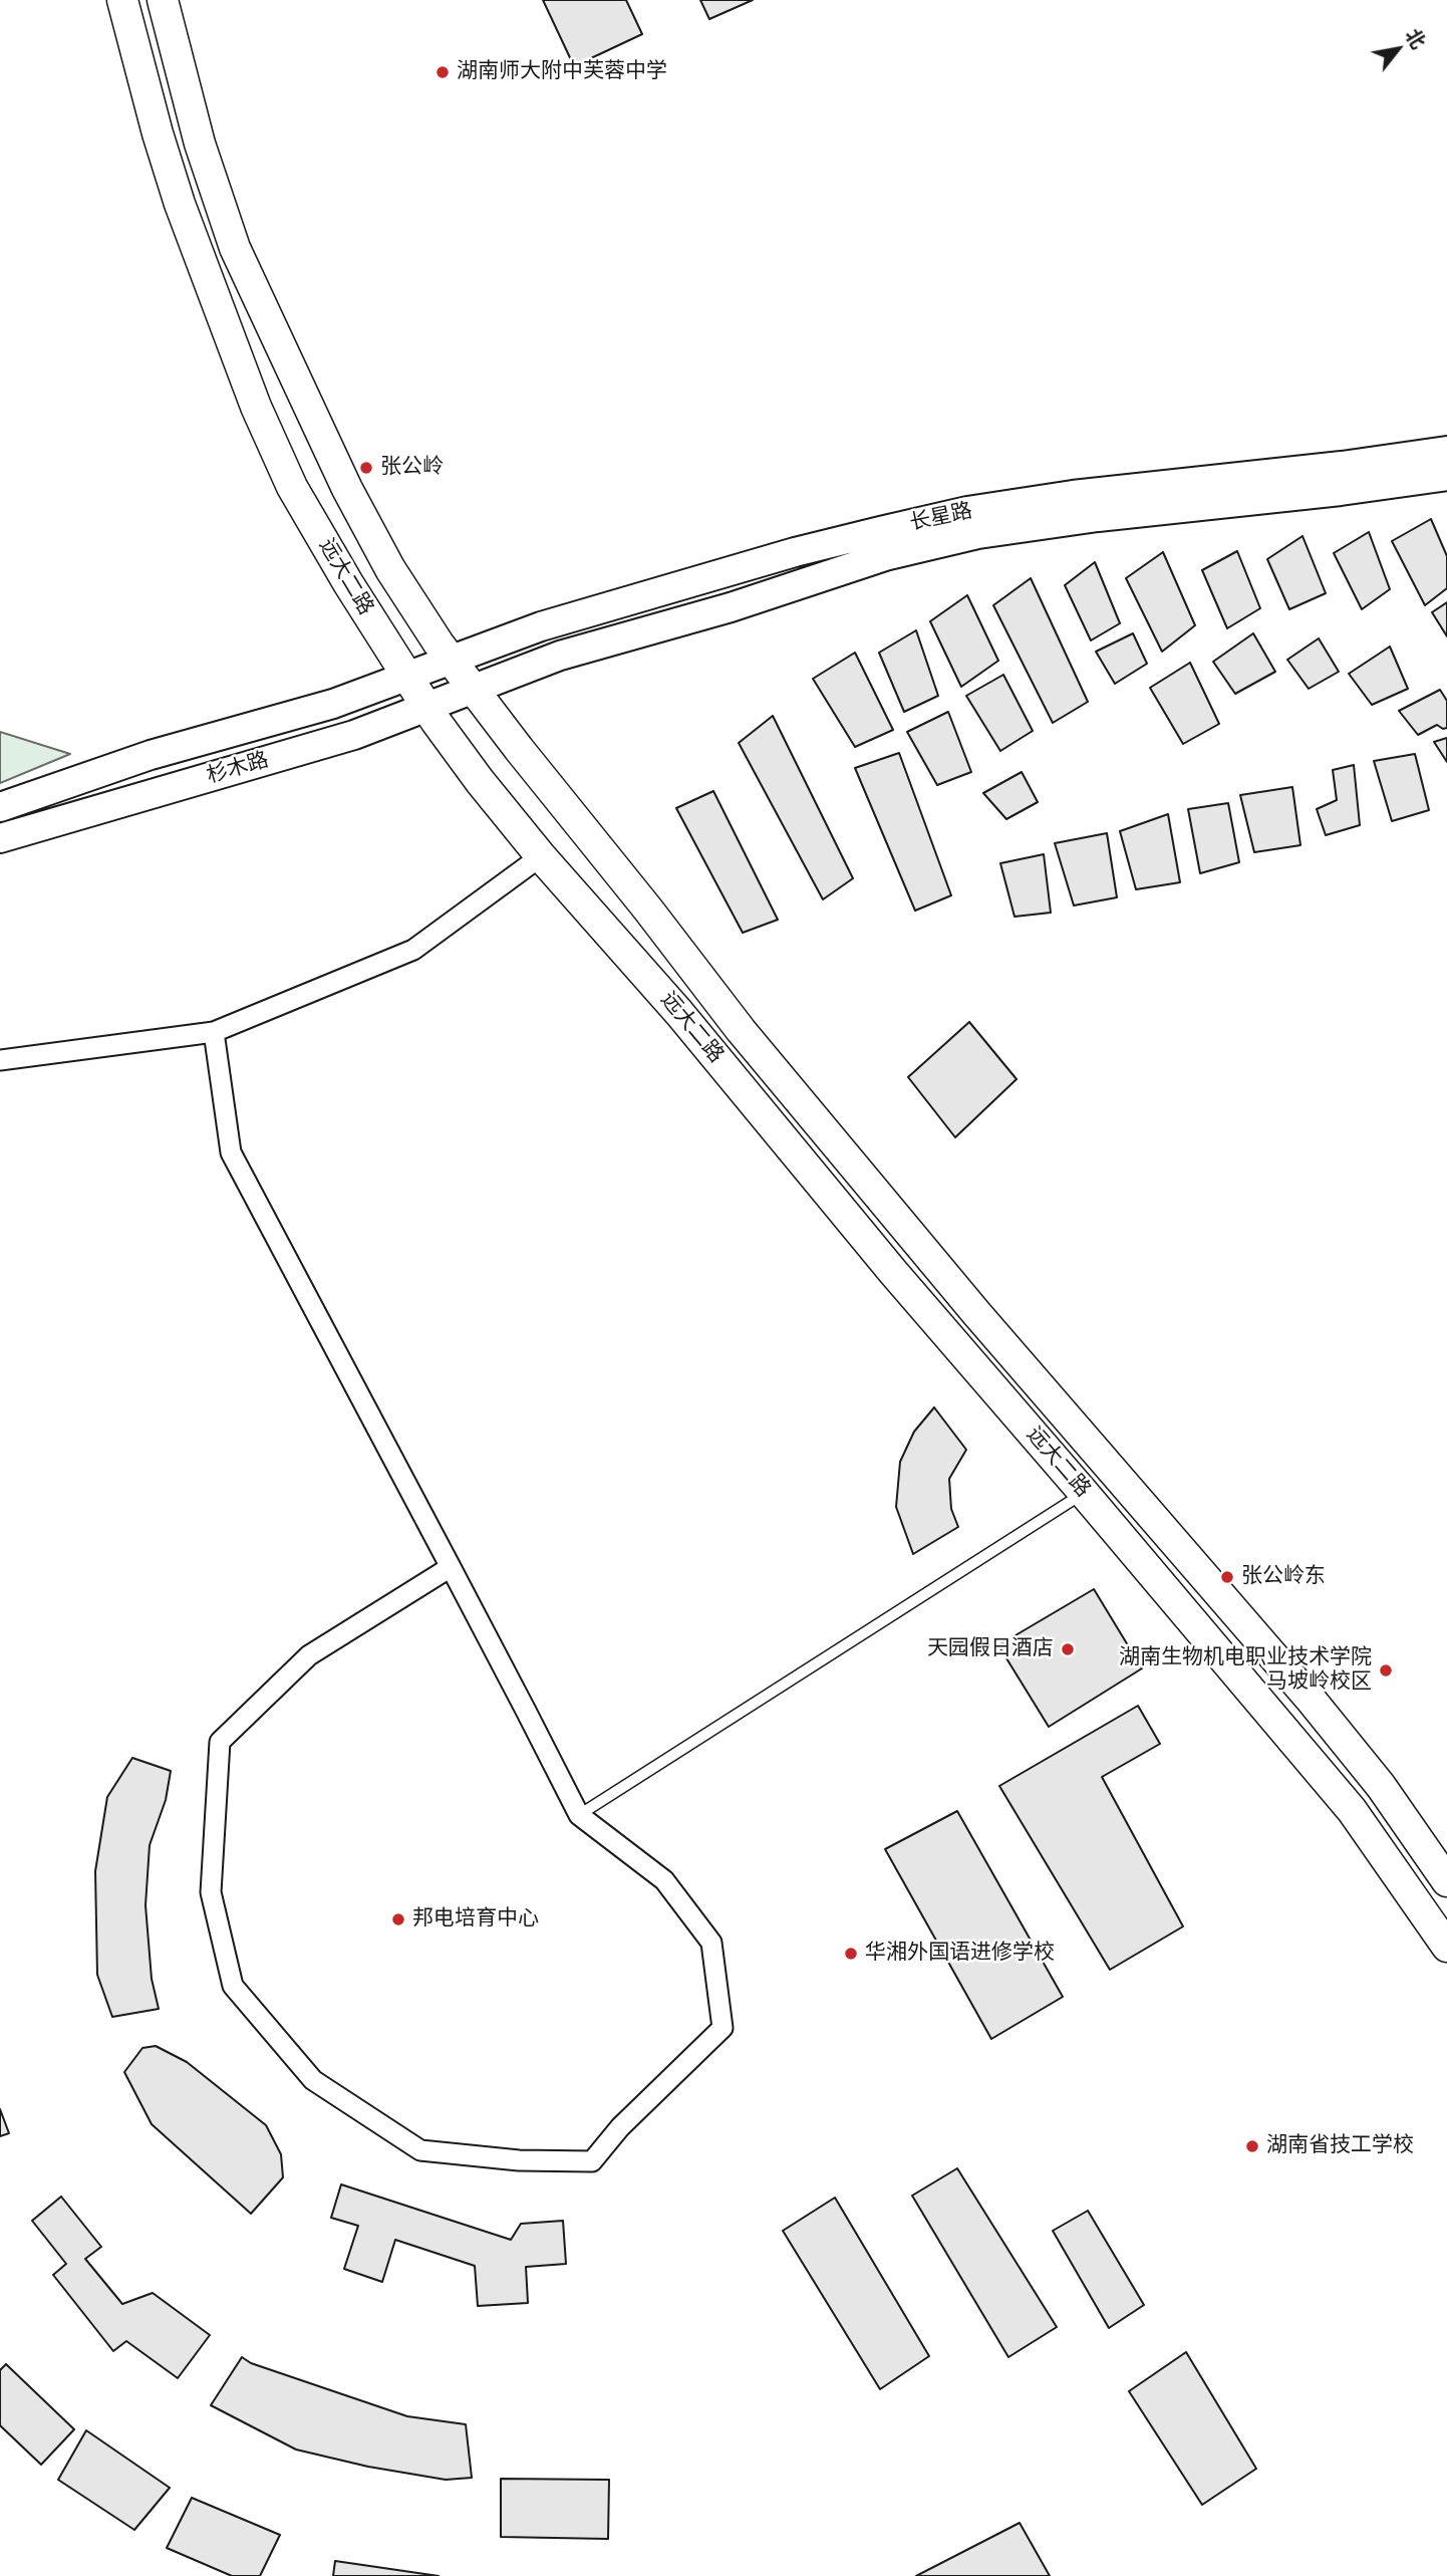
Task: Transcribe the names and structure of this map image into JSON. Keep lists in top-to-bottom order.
{
  "streets": {
    "main road": ["长星路", "远大二路", "杉木路"]
  },
  "crossings": [
    ["长星路", "远大二路"],
    ["长星路", "杉木路"],
    ["远大二路", "杉木路"]
  ],
  "places": [
    "湖南师大附中芙蓉中学",
    "张公岭",
    "张公岭东",
    "天园假日酒店",
    "湖南生物机电职业技术学院 马坡岭校区",
    "邦电培育中心",
    "华湘外国语进修学校",
    "湖南省技工学校"
  ],
  "north": "top right"
}
